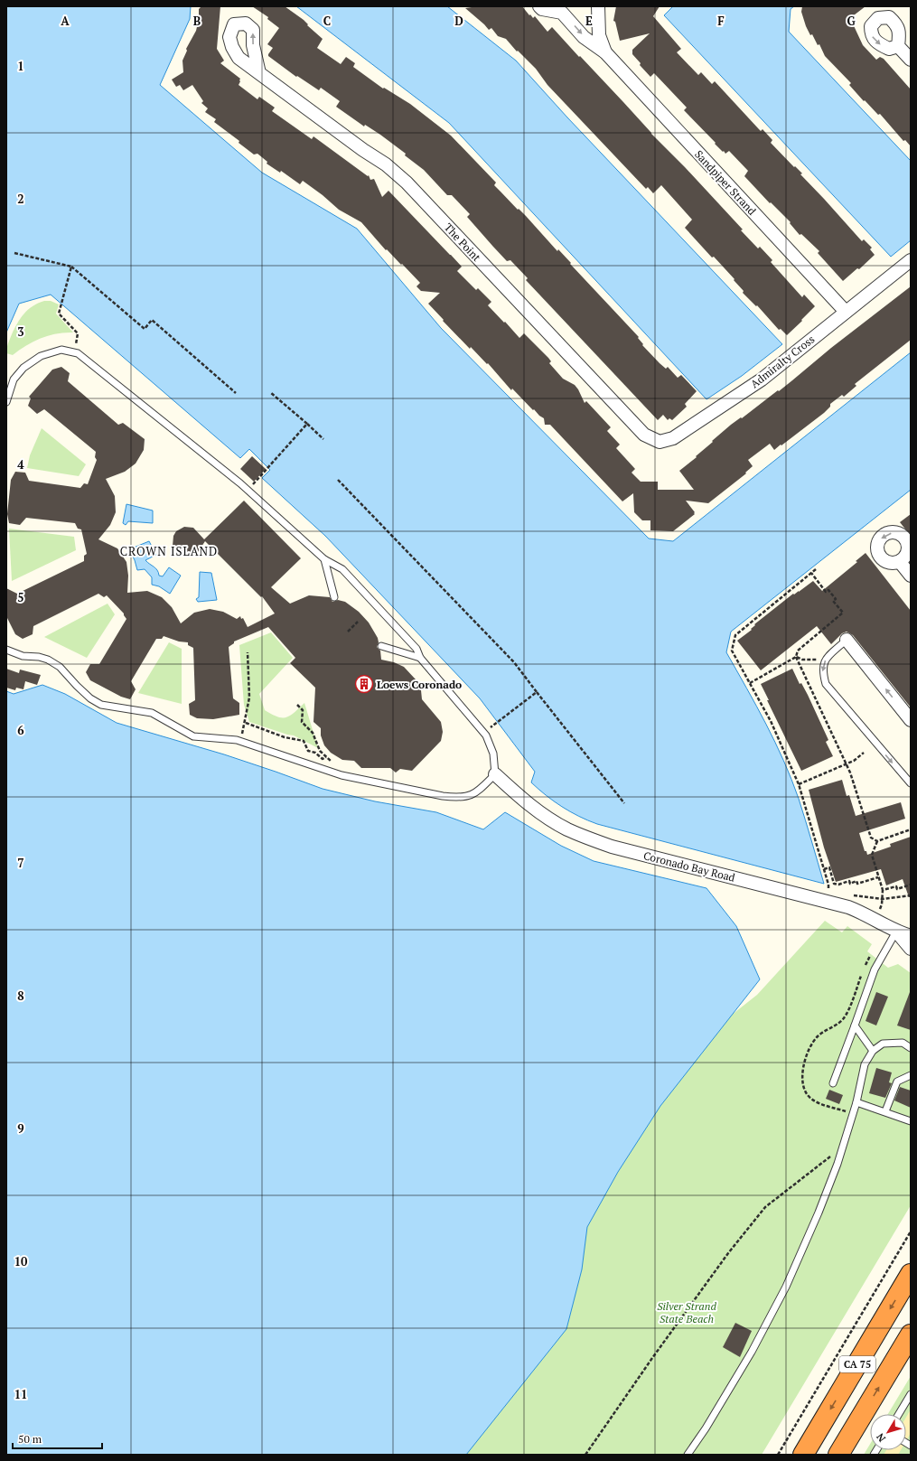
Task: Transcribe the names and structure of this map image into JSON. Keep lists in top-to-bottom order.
{
  "streets": {
    "highway": ["CA 75"],
    "street": [
      "Sandpiper Strand",
      "The Point",
      "Admiralty Cross",
      "Coronado Bay Road"
    ]
  },
  "crossings": [
    ["Sandpiper Strand", "Admiralty Cross"],
    ["The Point", "Admiralty Cross"]
  ],
  "districts": ["CROWN ISLAND"],
  "parks": ["Silver Strand State Beach"],
  "places": {
    "building": ["Loews Coronado"]
  },
  "scale_bar": "50 m",
  "north": "bottom left",
  "grid": {
    "columns": [
      "A",
      "B",
      "C",
      "D",
      "E",
      "F",
      "G"
    ],
    "rows": [
      "1",
      "2",
      "3",
      "4",
      "5",
      "6",
      "7",
      "8",
      "9",
      "10",
      "11"
    ]
  }
}
